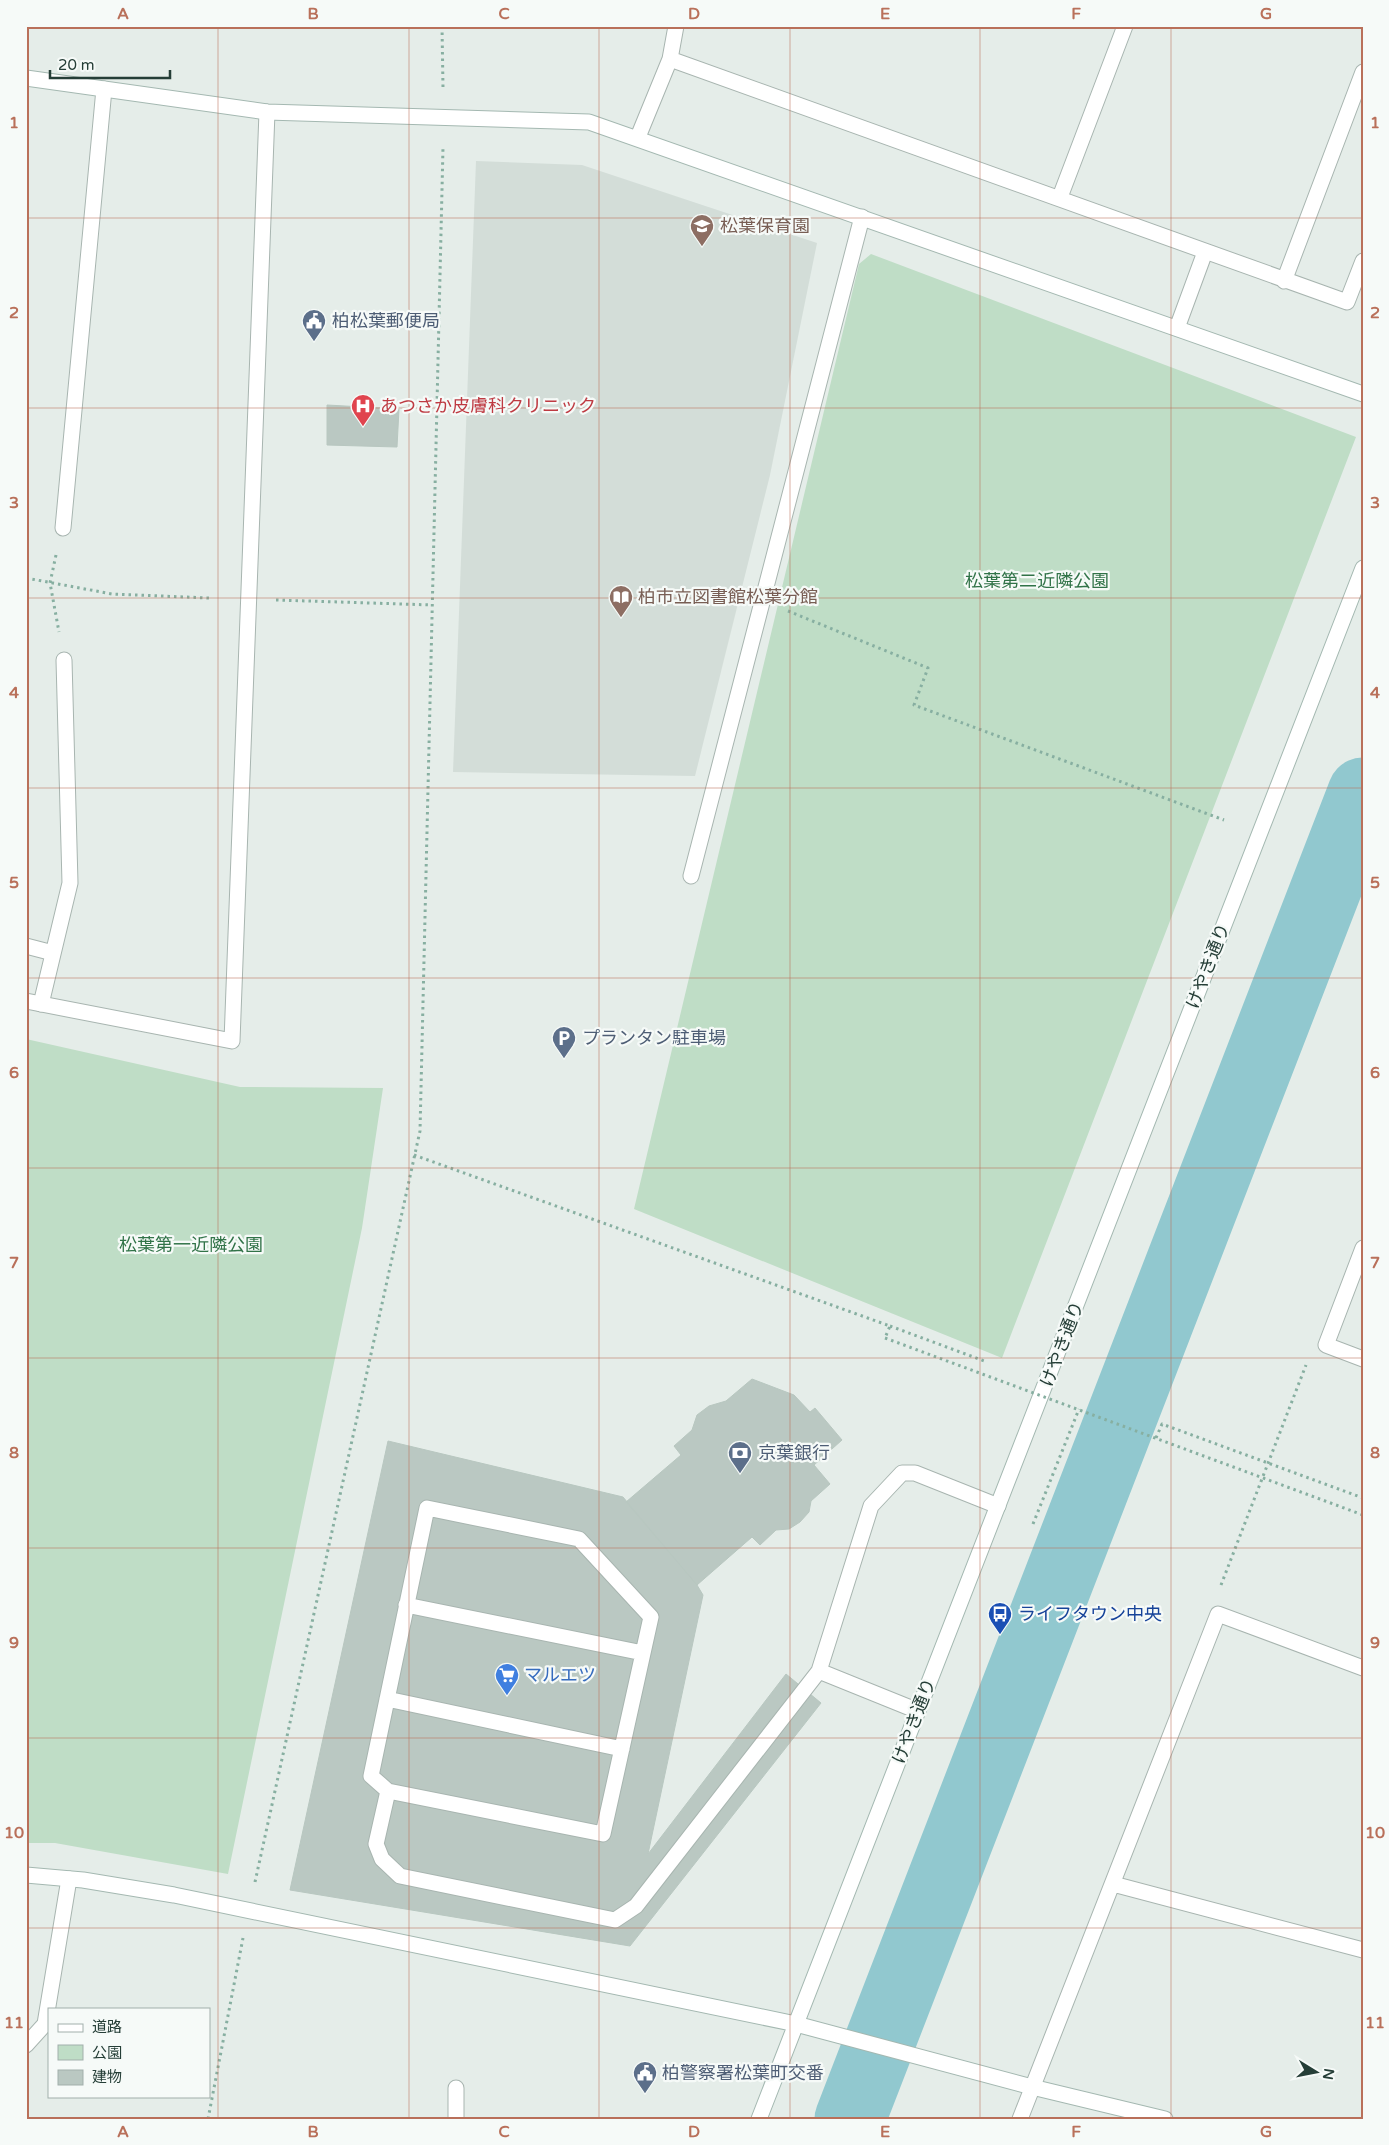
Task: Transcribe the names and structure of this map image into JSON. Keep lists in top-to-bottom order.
{
  "streets": {
    "street": ["けやき通り"]
  },
  "parks": ["松葉第二近隣公園", "松葉第一近隣公園"],
  "places": {
    "school or university": ["松葉保育園"],
    "public building": ["柏松葉郵便局", "柏警察署松葉町交番"],
    "hospital": ["あつさか皮膚科クリニック"],
    "library": ["柏市立図書館松葉分館"],
    "parking": ["プランタン駐車場"],
    "bank": ["京葉銀行"],
    "bus stop": ["ライフタウン中央"],
    "supermarket": ["マルエツ"]
  },
  "legend": ["道路", "公園", "建物"],
  "scale_bar": "20 m",
  "north": "right",
  "grid": {
    "columns": [
      "A",
      "B",
      "C",
      "D",
      "E",
      "F",
      "G"
    ],
    "rows": [
      "1",
      "2",
      "3",
      "4",
      "5",
      "6",
      "7",
      "8",
      "9",
      "10",
      "11"
    ]
  }
}
